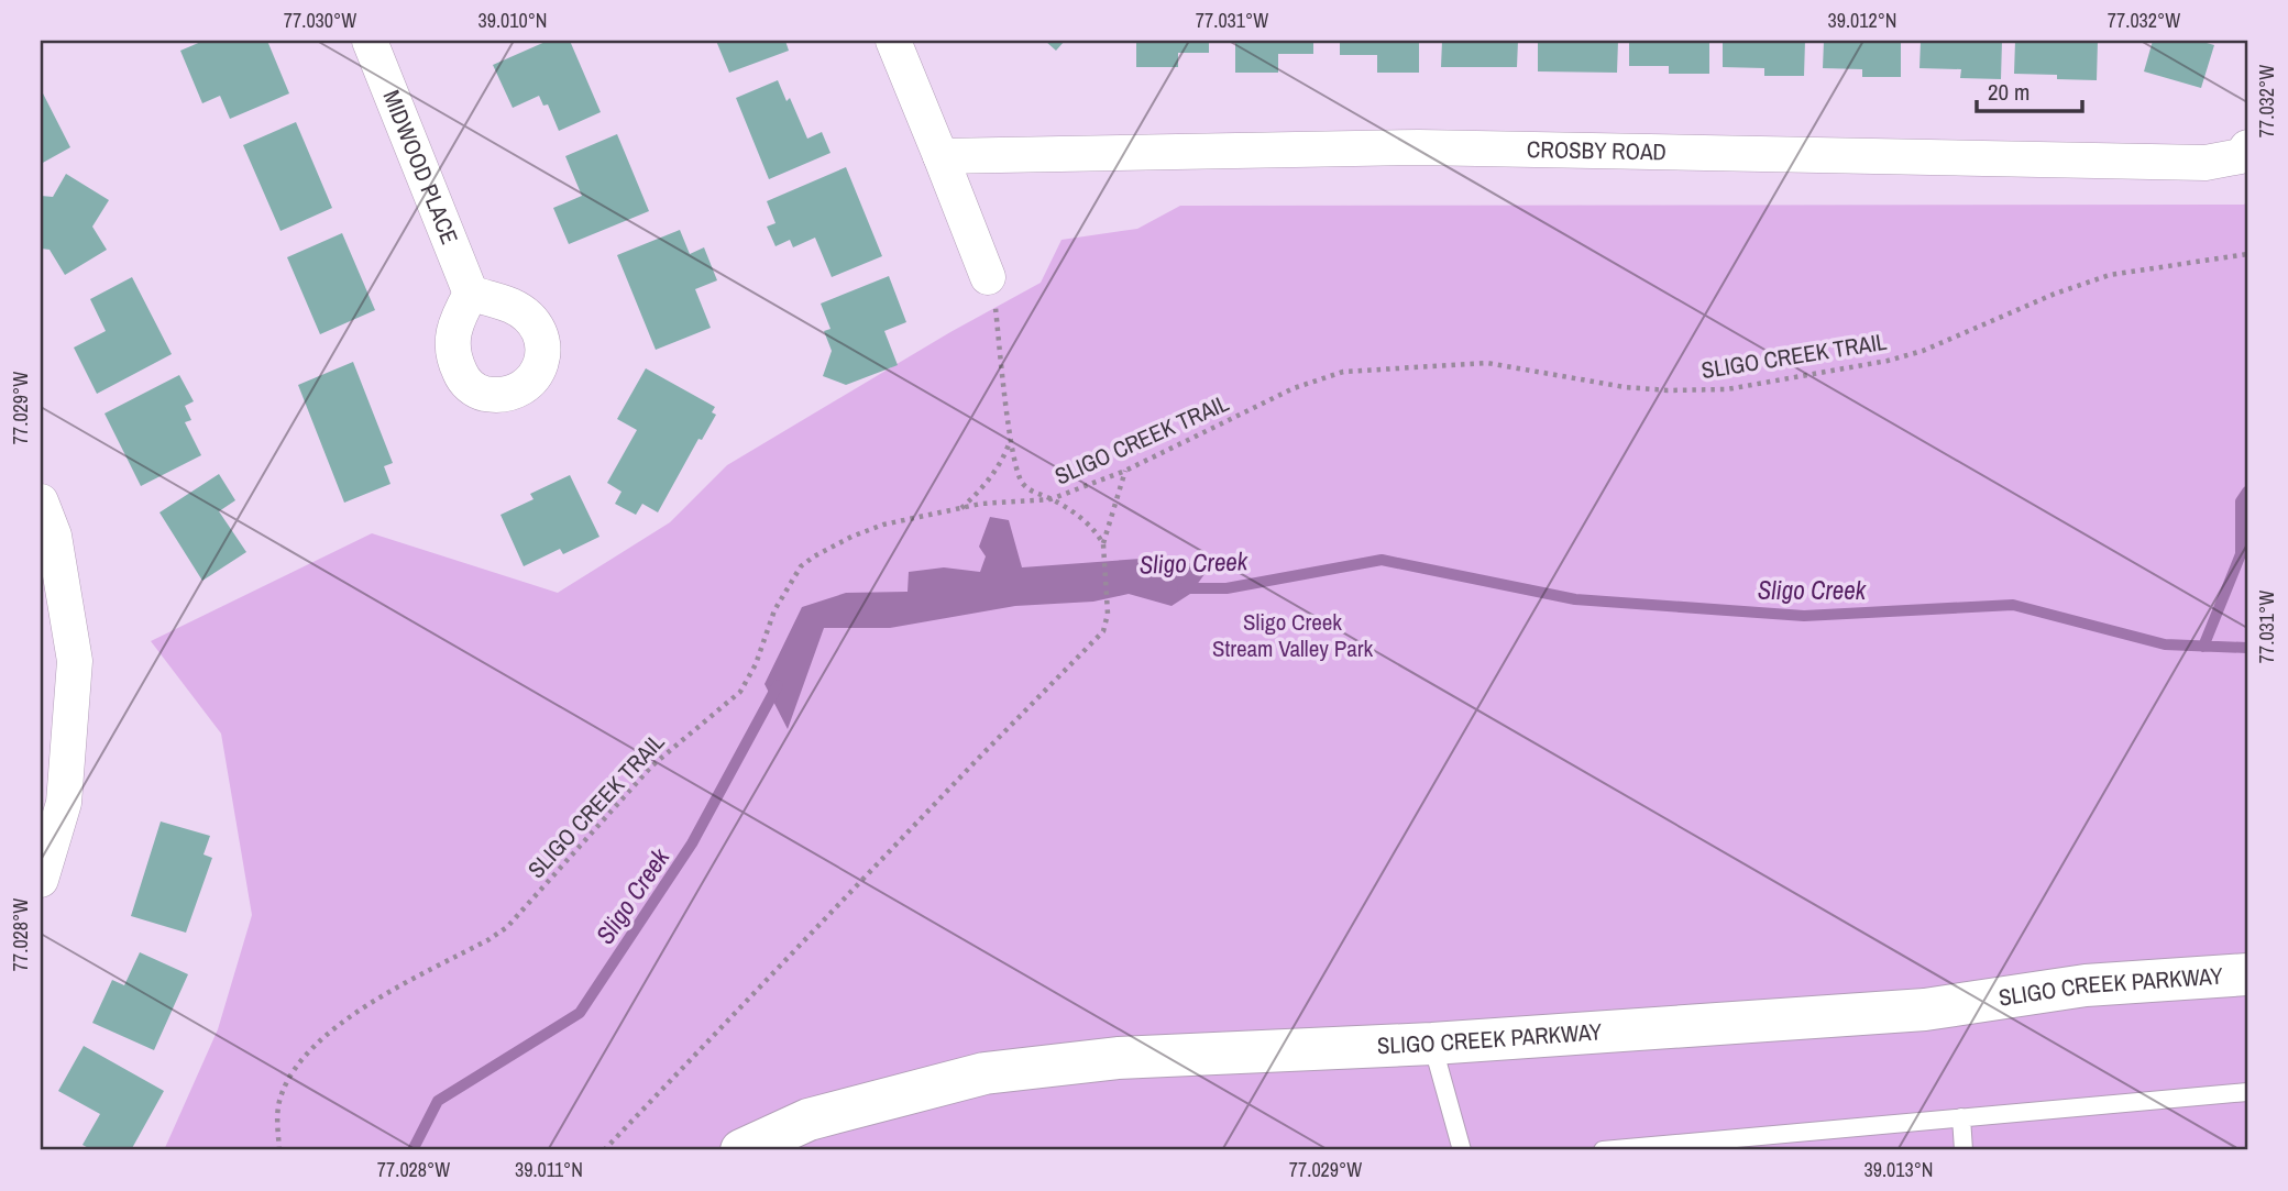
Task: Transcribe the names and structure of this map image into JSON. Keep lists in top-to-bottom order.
{
  "streets": {
    "street": ["CROSBY ROAD", "MIDWOOD PLACE", "SLIGO CREEK PARKWAY"],
    "path": ["SLIGO CREEK TRAIL"]
  },
  "water": ["Sligo Creek"],
  "parks": ["Sligo Creek Stream Valley Park"],
  "scale_bar": "20 m",
  "coordinates": [
    "77.030°W",
    "39.010°N",
    "77.031°W",
    "39.012°N",
    "77.032°W",
    "77.029°W",
    "77.028°W",
    "39.011°N",
    "39.013°N"
  ]
}
